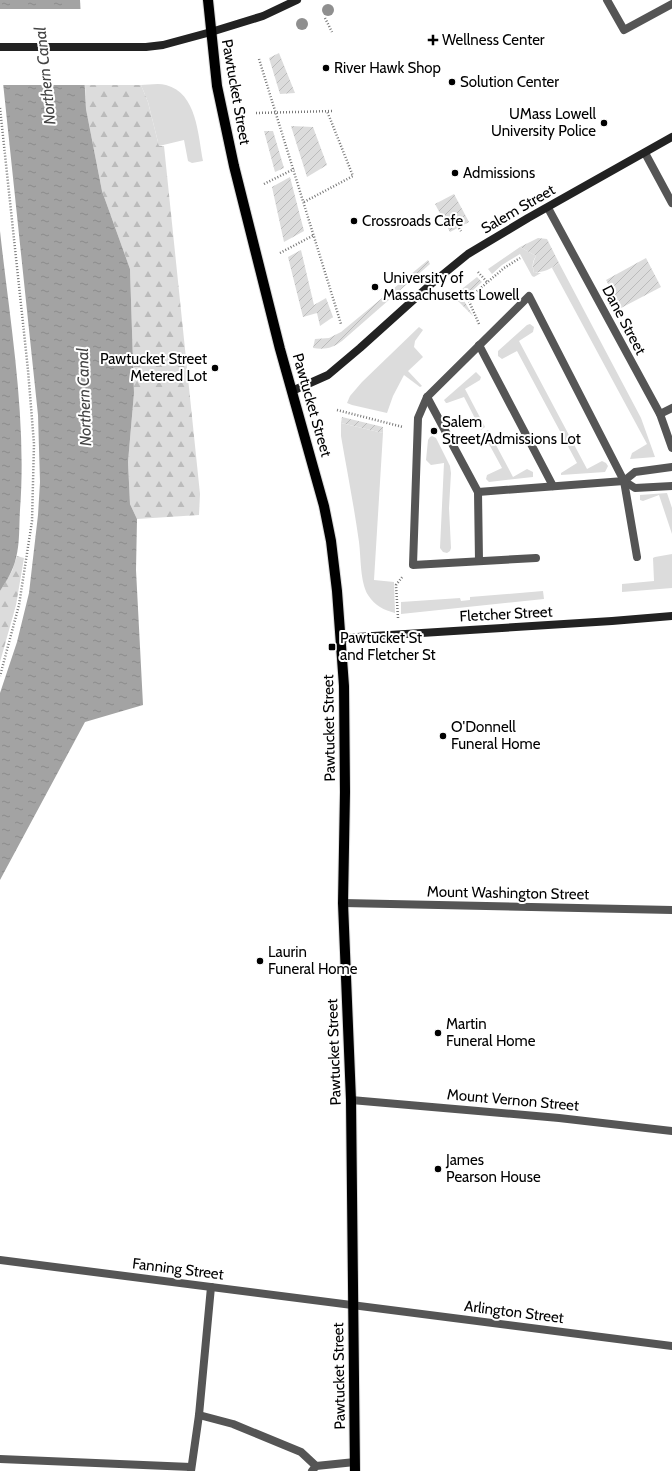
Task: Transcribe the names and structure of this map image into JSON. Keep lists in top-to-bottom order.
{
  "streets": {
    "main road": ["Pawtucket Street", "Salem Street", "Fletcher Street"],
    "street": [
      "Dane Street",
      "Mount Washington Street",
      "Mount Vernon Street",
      "Fanning Street",
      "Arlington Street"
    ]
  },
  "crossings": [
    ["Pawtucket Street", "Salem Street"],
    ["Pawtucket Street", "Fletcher Street"],
    ["Pawtucket Street", "Mount Washington Street"],
    ["Pawtucket Street", "Mount Vernon Street"],
    ["Pawtucket Street", "Fanning Street"],
    ["Pawtucket Street", "Arlington Street"],
    ["Salem Street", "Dane Street"],
    ["Fanning Street", "Arlington Street"]
  ],
  "water": ["Northern Canal"],
  "places": {
    "health": ["Wellness Center"],
    "other": [
      "River Hawk Shop",
      "Solution Center",
      "UMass Lowell University Police",
      "Admissions",
      "Crossroads Cafe",
      "University of Massachusetts Lowell",
      "Pawtucket Street Metered Lot",
      "Salem Street/Admissions Lot",
      "O'Donnell Funeral Home",
      "Laurin Funeral Home",
      "Martin Funeral Home",
      "James Pearson House"
    ],
    "transit": ["Pawtucket St and Fletcher St"]
  }
}
